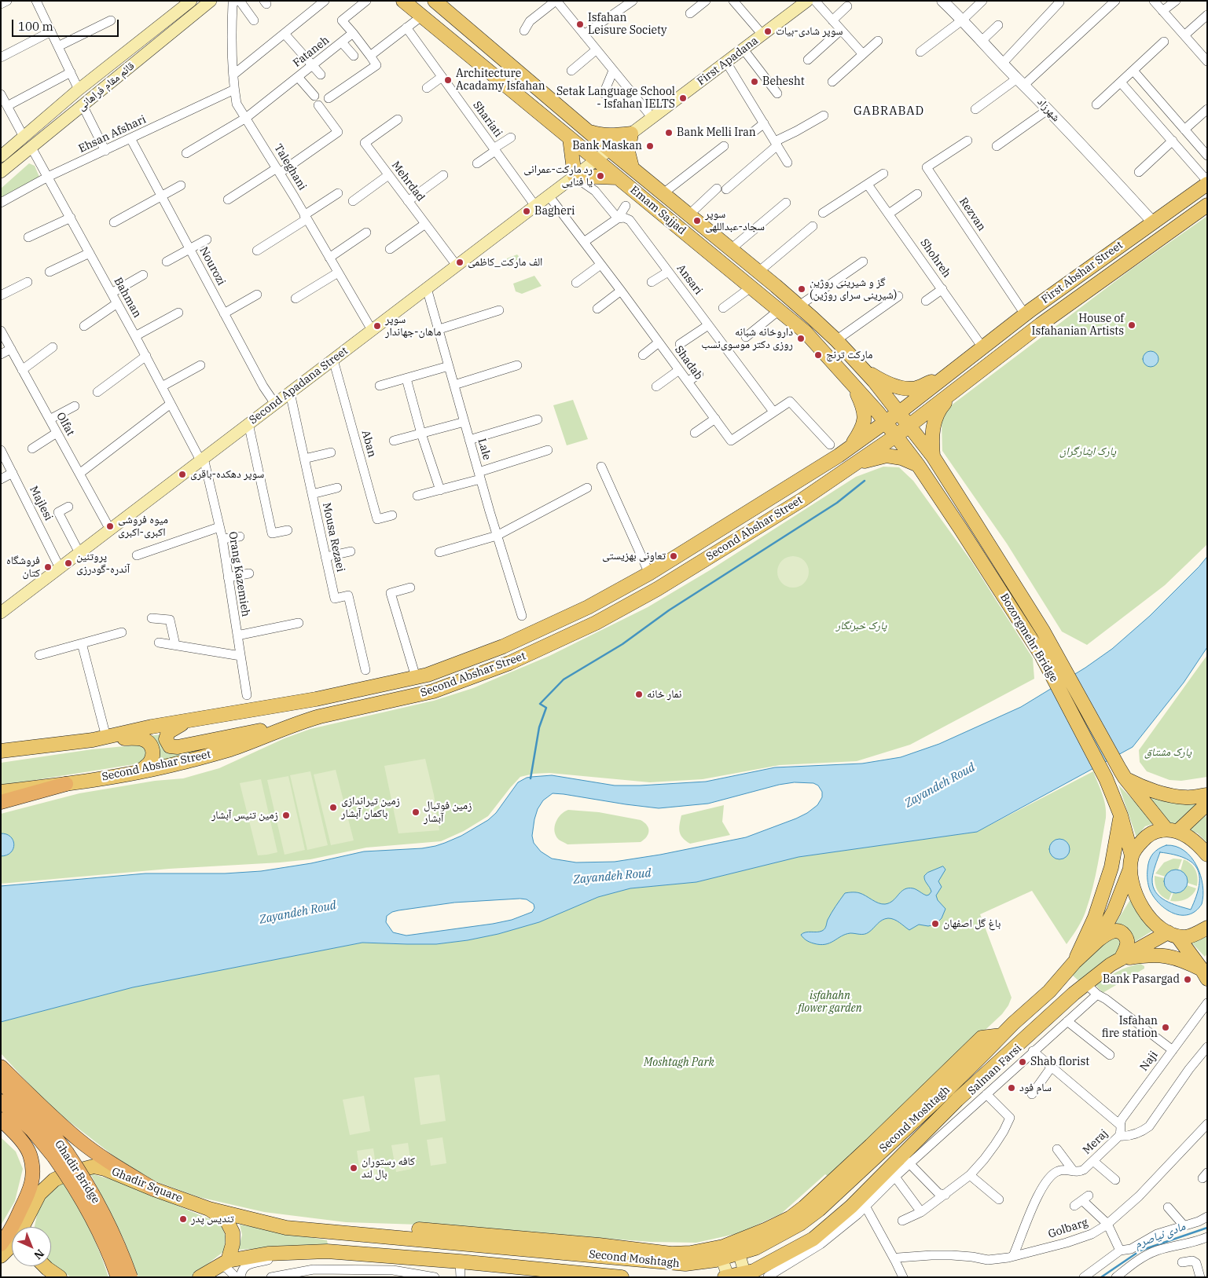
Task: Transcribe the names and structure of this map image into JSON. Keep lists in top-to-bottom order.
{
  "streets": {
    "highway": ["Ghadir Bridge"],
    "main road": [
      "First Apadana",
      "قائم مقام فراهانی",
      "Emam Sajjad",
      "First Abshar Street",
      "Second Apadana Street",
      "Second Abshar Street",
      "Bozorgmehr Bridge",
      "Second Moshtagh",
      "Ghadir Square"
    ],
    "street": [
      "Fataneh",
      "شهرزاد",
      "Shariati",
      "Ehsan Afshari",
      "Taleghani",
      "Mehrdad",
      "Rezvan",
      "Shohreh",
      "Nourozi",
      "Ansari",
      "Bahman",
      "Shadab",
      "Olfat",
      "Aban",
      "Lale",
      "Majlesi",
      "Mousa Rezaei",
      "Orang Kazemieh",
      "Naji",
      "Salman Farsi",
      "Meraj",
      "Golbarg"
    ]
  },
  "crossings": [
    ["Fataneh", "Taleghani"],
    ["First Apadana", "Emam Sajjad"],
    ["First Apadana", "Second Apadana Street"],
    ["قائم مقام فراهانی", "Bahman"],
    ["شهرزاد", "First Abshar Street"],
    ["Shariati", "Second Apadana Street"],
    ["Ehsan Afshari", "Taleghani"],
    ["Ehsan Afshari", "Nourozi"],
    ["Ehsan Afshari", "Bahman"],
    ["Taleghani", "Second Apadana Street"],
    ["Mehrdad", "Second Apadana Street"],
    ["Emam Sajjad", "First Abshar Street"],
    ["Emam Sajjad", "Second Apadana Street"],
    ["Emam Sajjad", "Second Abshar Street"],
    ["Emam Sajjad", "Bozorgmehr Bridge"],
    ["Rezvan", "First Abshar Street"],
    ["Shohreh", "First Abshar Street"],
    ["Nourozi", "Second Apadana Street"],
    ["First Abshar Street", "Second Abshar Street"],
    ["First Abshar Street", "Bozorgmehr Bridge"],
    ["Ansari", "Shadab"],
    ["Ansari", "Second Apadana Street"],
    ["Bahman", "Second Apadana Street"],
    ["Bahman", "Orang Kazemieh"],
    ["Shadab", "Second Apadana Street"],
    ["Second Apadana Street", "Olfat"],
    ["Second Apadana Street", "Aban"],
    ["Second Apadana Street", "Lale"],
    ["Second Apadana Street", "Majlesi"],
    ["Second Apadana Street", "Mousa Rezaei"],
    ["Second Apadana Street", "Orang Kazemieh"],
    ["Second Abshar Street", "Bozorgmehr Bridge"],
    ["Bozorgmehr Bridge", "Second Moshtagh"],
    ["Naji", "Meraj"],
    ["Salman Farsi", "Second Moshtagh"],
    ["Second Moshtagh", "Ghadir Square"],
    ["Meraj", "Golbarg"]
  ],
  "districts": ["GABRABAD"],
  "water": ["Zayandeh Roud", "مادی نیاصرم"],
  "parks": [
    "پارک ایثارگران",
    "پارک خبرنگار",
    "پارک مشتاق",
    "isfahahn flower garden",
    "Moshtagh Park"
  ],
  "places": [
    "Isfahan Leisure Society",
    "سوپر شادی-بیات",
    "Architecture Acadamy Isfahan",
    "Behesht",
    "Setak Language School - Isfahan IELTS",
    "Bank Melli Iran",
    "Bank Maskan",
    "رد مارکت-عمرانی یا فنایی",
    "Bagheri",
    "سوپر سجاد-عبداللهی",
    "الف مارکت_کاظمی",
    "گز و شیرینی روژین (شیرینی سرای روژین)",
    "House of Isfahanian Artists",
    "سوپر ماهان-جهاندار",
    "داروخانه شبانه روزی دکتر موسوی‌نسب",
    "مارکت ترنج",
    "سوپر دهکده-باقری",
    "میوه فروشی اکبری-اکبری",
    "تعاونی بهزیستی",
    "پروتئین آندره-گودرزی",
    "فروشگاه کتان",
    "نمار خانه",
    "زمین تیراندازی باکمان آبشار",
    "زمین فوتبال آبشار",
    "زمین تنیس آبشار",
    "باغ گل اصفهان",
    "Bank Pasargad",
    "Isfahan fire station",
    "Shab florist",
    "سام فود",
    "کافه رستوران بال لند",
    "تندیس پدر"
  ],
  "scale_bar": "100 m",
  "north": "bottom right"
}
